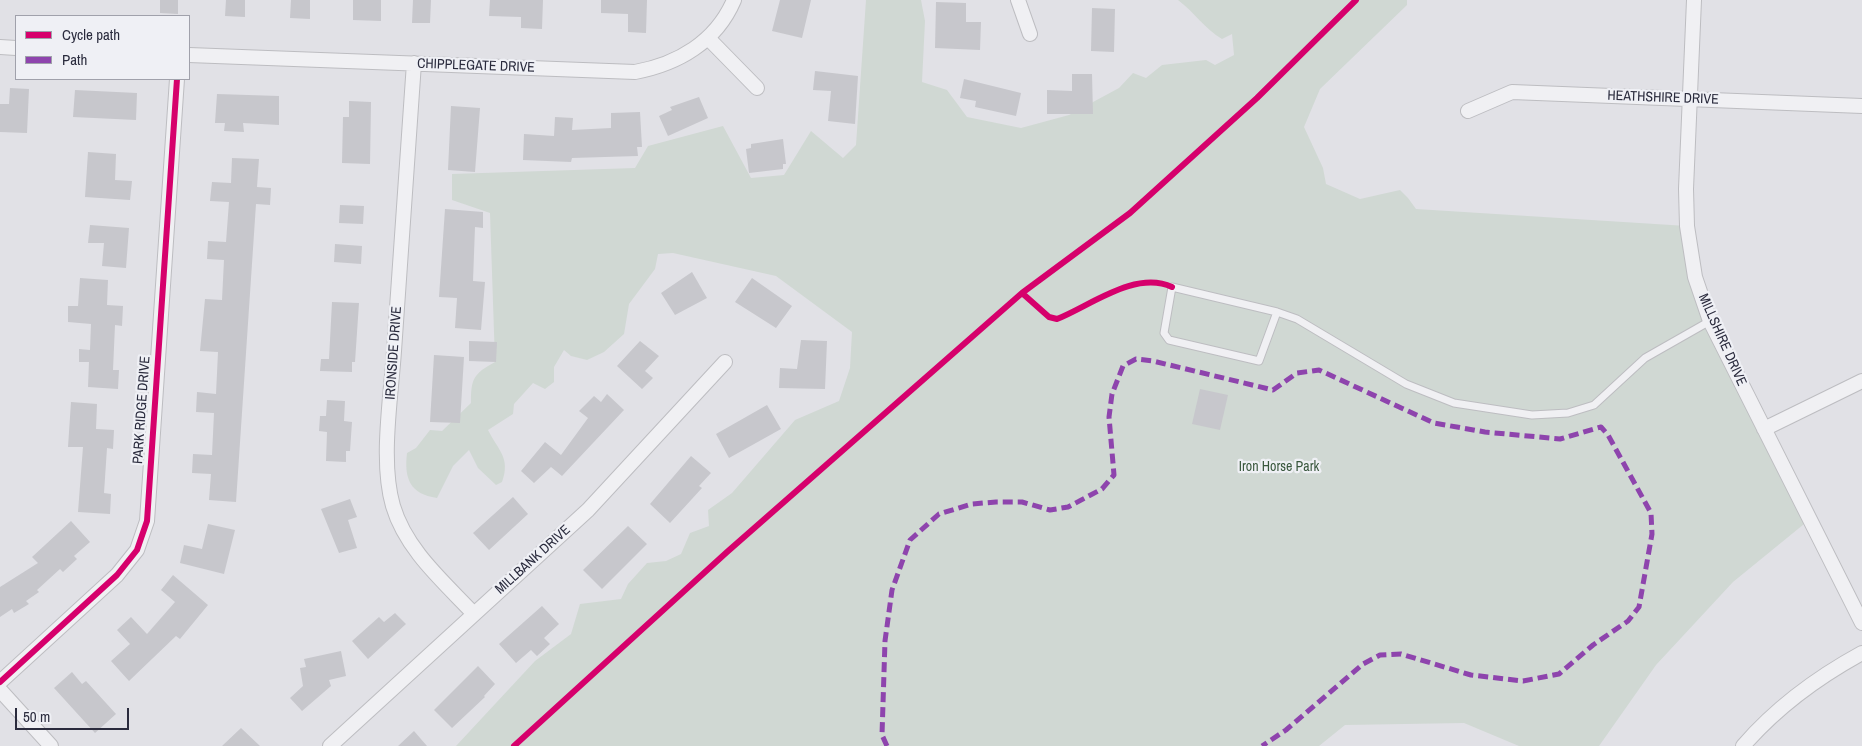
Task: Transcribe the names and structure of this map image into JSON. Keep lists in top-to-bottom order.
{
  "streets": {
    "street": [
      "CHIPPLEGATE DRIVE",
      "HEATHSHIRE DRIVE",
      "MILLSHIRE DRIVE",
      "IRONSIDE DRIVE",
      "PARK RIDGE DRIVE",
      "MILLBANK DRIVE"
    ]
  },
  "crossings": [
    ["CHIPPLEGATE DRIVE", "IRONSIDE DRIVE"],
    ["HEATHSHIRE DRIVE", "MILLSHIRE DRIVE"],
    ["IRONSIDE DRIVE", "MILLBANK DRIVE"]
  ],
  "parks": ["Iron Horse Park"],
  "legend": ["Cycle path", "Path"],
  "scale_bar": "50 m"
}
